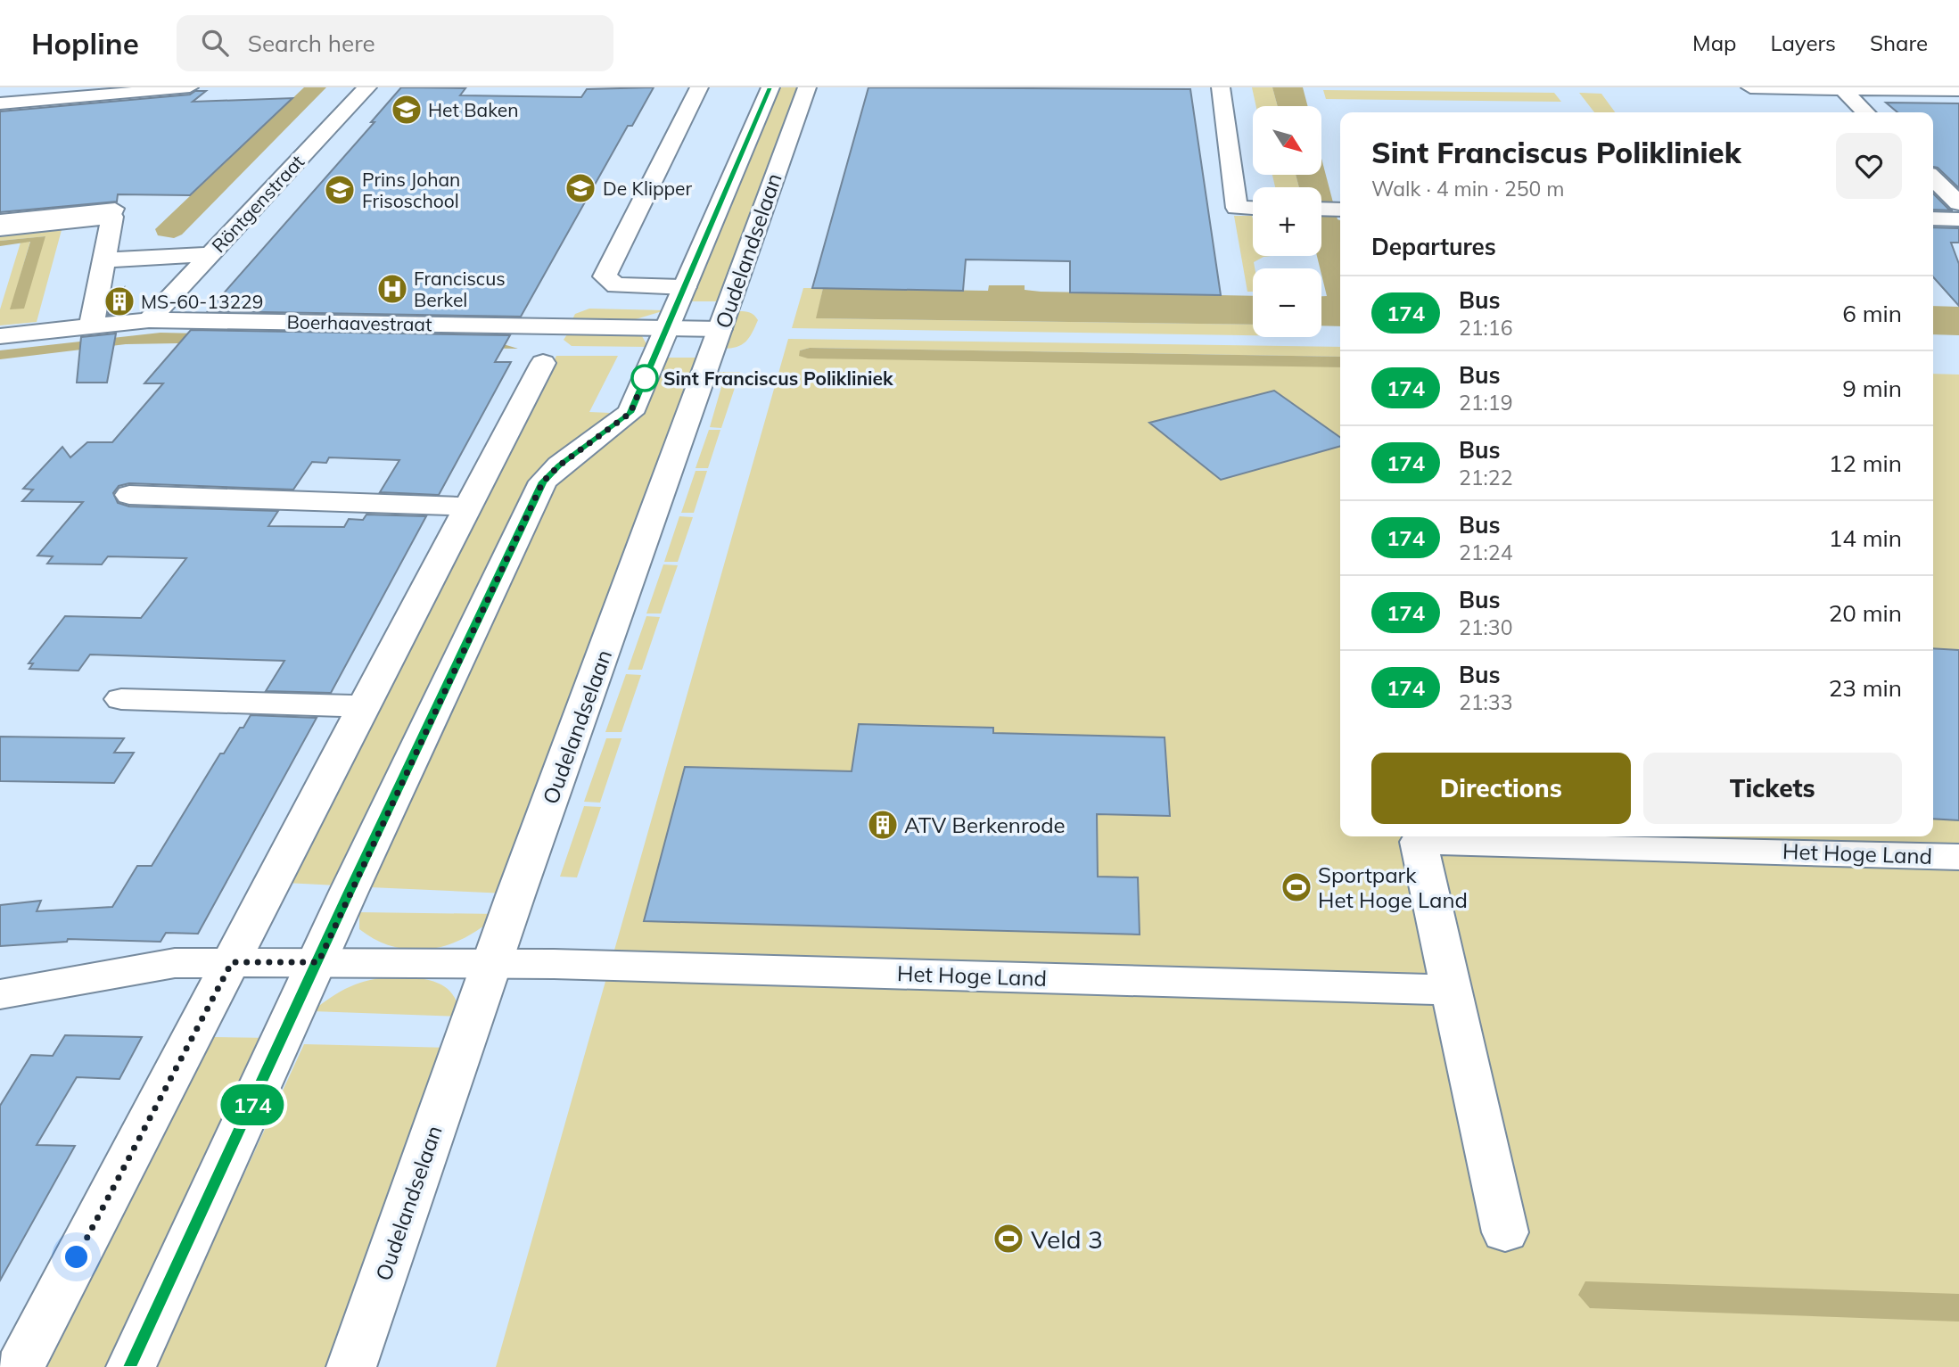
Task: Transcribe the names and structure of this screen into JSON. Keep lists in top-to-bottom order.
{
  "streets": {
    "street": [
      "Röntgenstraat",
      "Oudelandselaan",
      "Boerhaavestraat",
      "Het Hoge Land"
    ]
  },
  "crossings": [
    ["Röntgenstraat", "Boerhaavestraat"],
    ["Oudelandselaan", "Boerhaavestraat"],
    ["Oudelandselaan", "Het Hoge Land"]
  ],
  "places": {
    "school or university": ["Het Baken", "De Klipper", "Prins Johan Frisoschool"],
    "hospital": ["Franciscus Berkel"],
    "building": ["MS-60-13229", "ATV Berkenrode"],
    "other": ["Sint Franciscus Polikliniek"],
    "sports": ["Sportpark Het Hoge Land", "Veld 3"]
  },
  "lines": ["bus line 174"],
  "north": "bottom right",
  "page": {
    "header": "Hopline",
    "search": "Search here",
    "nav": ["Map", "Layers", "Share"],
    "on_map": "174",
    "map_buttons": ["+", "−"],
    "heading": [
      ["Sint Franciscus Polikliniek", "Walk · 4 min · 250 m"],
      "Departures"
    ],
    "list": [
      {
        "mark": "174",
        "name": "Bus",
        "note": "21:16",
        "value": "6 min"
      },
      {
        "mark": "174",
        "name": "Bus",
        "note": "21:19",
        "value": "9 min"
      },
      {
        "mark": "174",
        "name": "Bus",
        "note": "21:22",
        "value": "12 min"
      },
      {
        "mark": "174",
        "name": "Bus",
        "note": "21:24",
        "value": "14 min"
      },
      {
        "mark": "174",
        "name": "Bus",
        "note": "21:30",
        "value": "20 min"
      },
      {
        "mark": "174",
        "name": "Bus",
        "note": "21:33",
        "value": "23 min"
      }
    ],
    "buttons": ["Directions", "Tickets"]
  }
}
